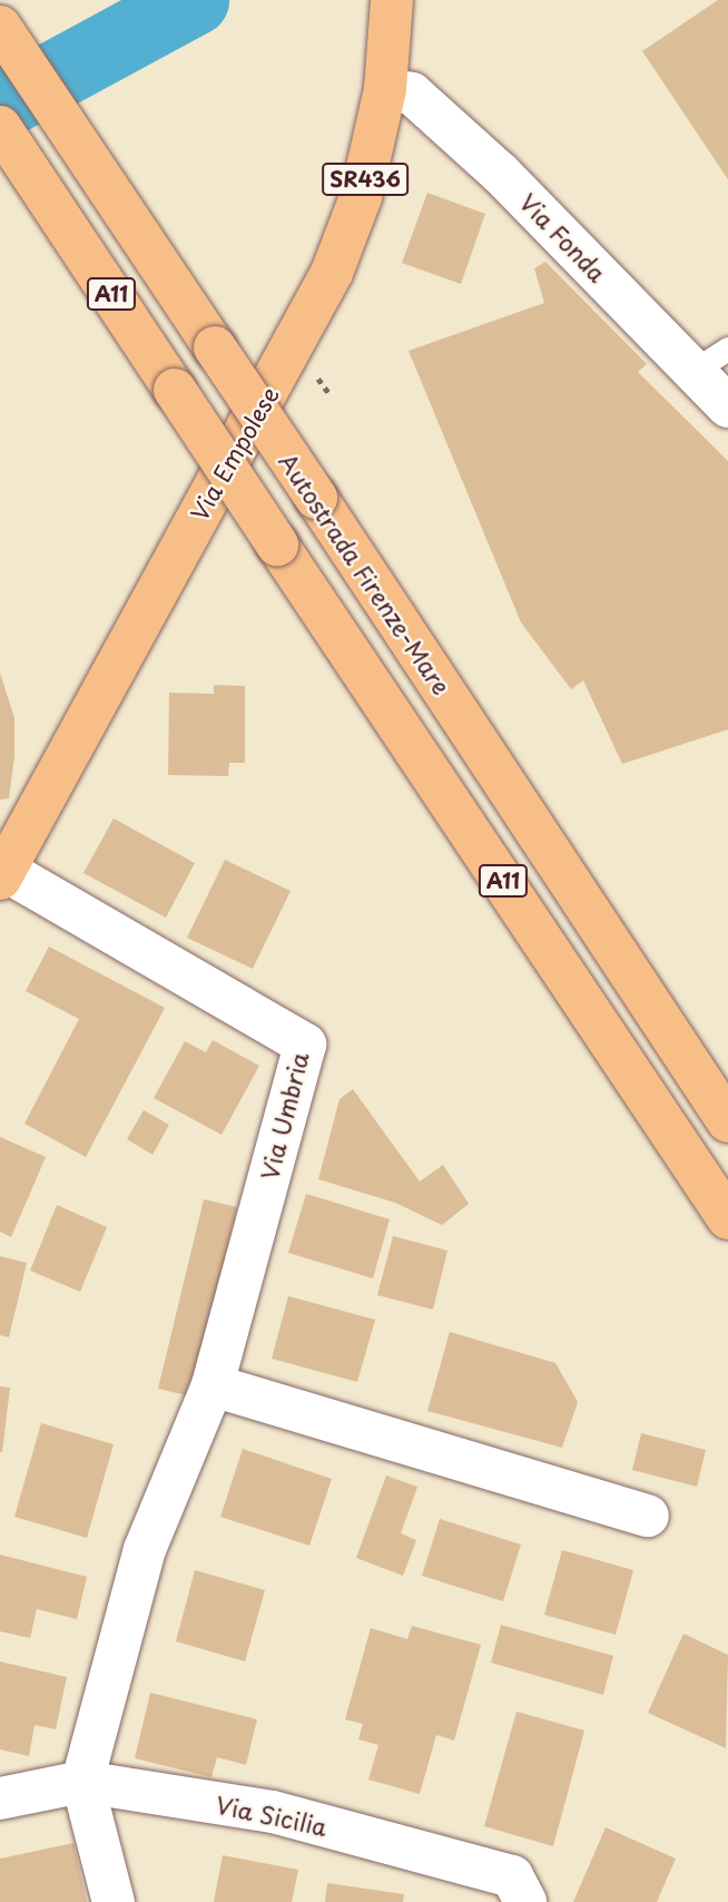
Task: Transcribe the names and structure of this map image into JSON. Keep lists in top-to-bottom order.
{
  "streets": {
    "main road": [
      "SR436",
      "A11",
      "Via Empolese",
      "Autostrada Firenze-Mare"
    ],
    "street": ["Via Fonda", "Via Umbria", "Via Sicilia"]
  },
  "crossings": [
    ["Via Fonda", "Via Empolese"],
    ["Via Empolese", "Via Umbria"],
    ["Via Umbria", "Via Sicilia"]
  ]
}
